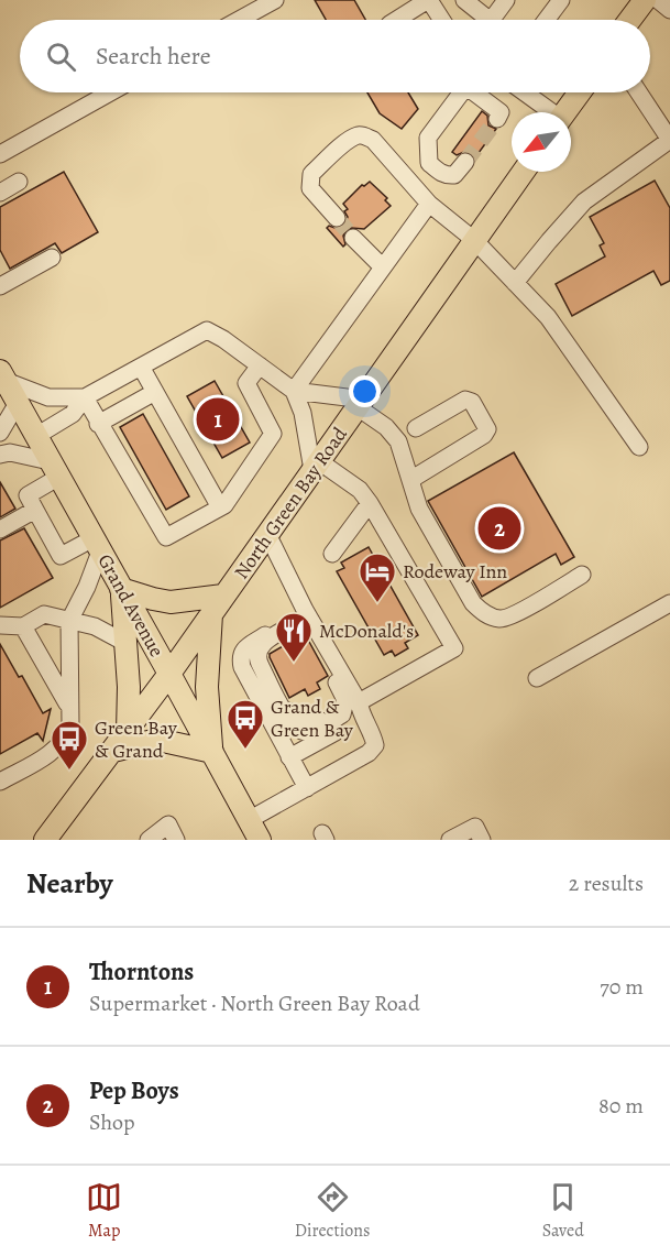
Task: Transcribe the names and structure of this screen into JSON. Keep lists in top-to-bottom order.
{
  "streets": {
    "main road": ["North Green Bay Road", "Grand Avenue"]
  },
  "crossings": [
    ["North Green Bay Road", "Grand Avenue"]
  ],
  "places": {
    "hotel": ["Rodeway Inn"],
    "restaurant": ["McDonald's"],
    "bus stop": ["Grand & Green Bay", "Green Bay & Grand"]
  },
  "north": "bottom left",
  "page": {
    "search": "Search here",
    "pins": ["1", "2"],
    "heading": ["Nearby", "2 results"],
    "list": [
      {
        "mark": "1",
        "name": "Thorntons",
        "note": "Supermarket · North Green Bay Road",
        "value": "70 m"
      },
      {
        "mark": "2",
        "name": "Pep Boys",
        "note": "Shop",
        "value": "80 m"
      }
    ],
    "nav": ["Map", "Directions", "Saved"]
  }
}
